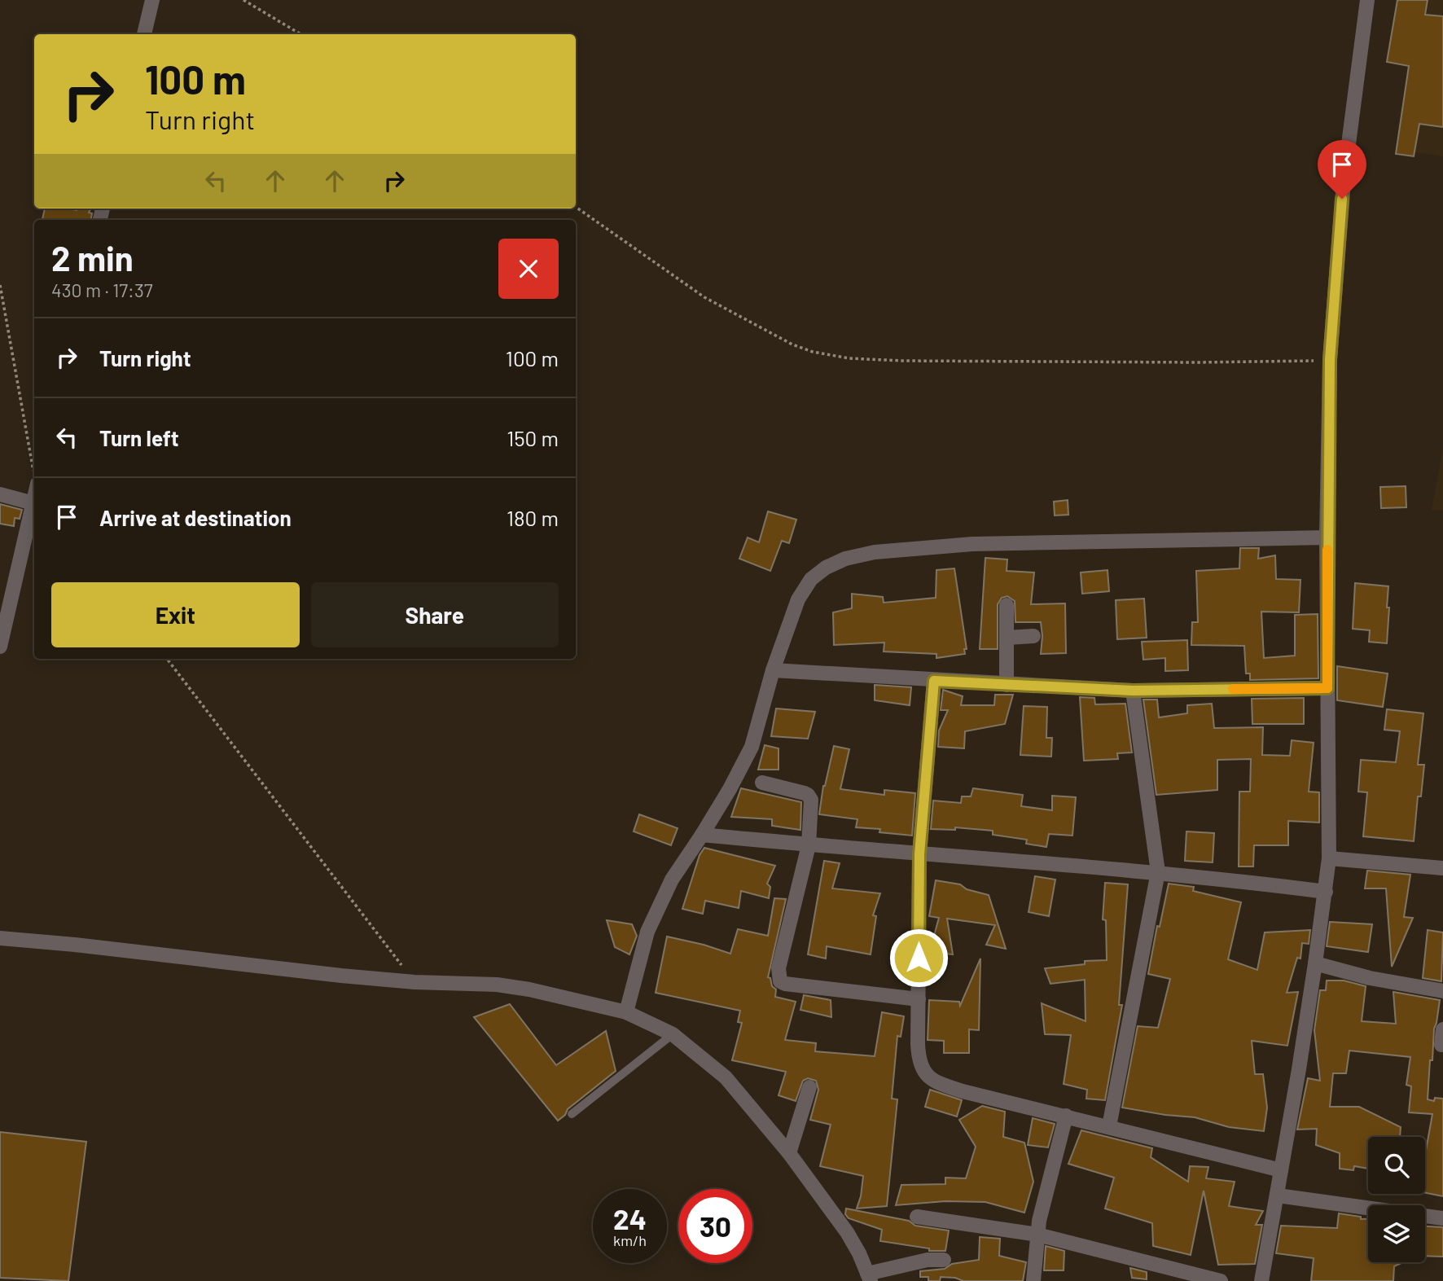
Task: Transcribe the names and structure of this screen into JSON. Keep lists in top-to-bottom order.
{
  "page": {
    "turn": ["100 m", "Turn right"],
    "heading": ["2 min", "430 m · 17:37"],
    "list": [
      {
        "name": "Turn right",
        "value": "100 m"
      },
      {
        "name": "Turn left",
        "value": "150 m"
      },
      {
        "name": "Arrive at destination",
        "value": "180 m"
      }
    ],
    "buttons": ["Exit", "Share"],
    "speed": "24 km/h",
    "limit": "30"
  }
}
